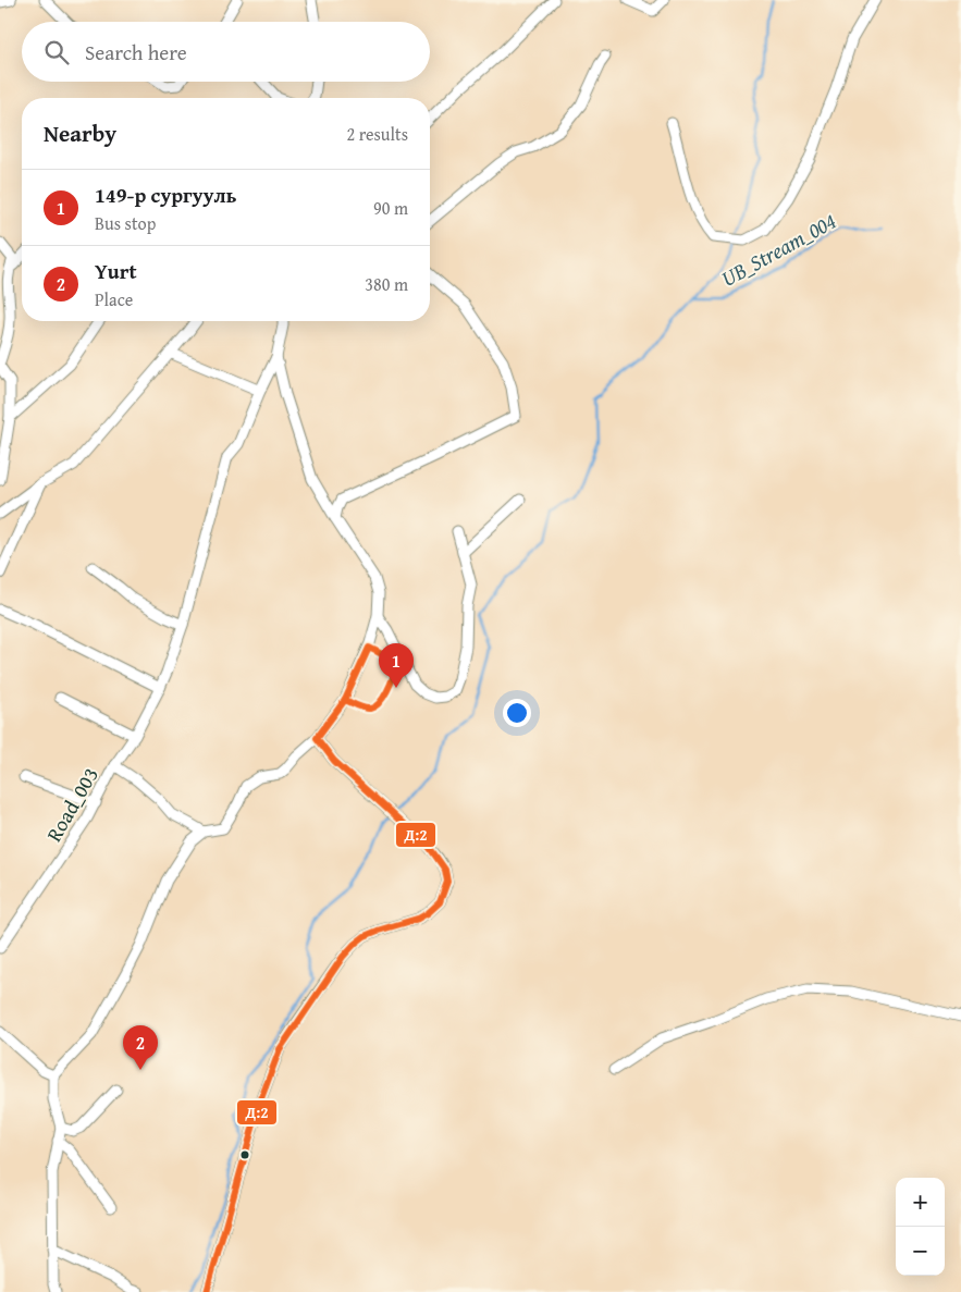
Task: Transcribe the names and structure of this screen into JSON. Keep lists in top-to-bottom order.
{
  "streets": {
    "street": ["Road_003"]
  },
  "water": ["UB_Stream_004"],
  "lines": ["transit line Д:2"],
  "page": {
    "search": "Search here",
    "heading": ["Nearby", "2 results"],
    "list": [
      {
        "mark": "1",
        "name": "149-р сургууль",
        "note": "Bus stop",
        "value": "90 m"
      },
      {
        "mark": "2",
        "name": "Yurt",
        "note": "Place",
        "value": "380 m"
      }
    ],
    "pins": ["1", "2"],
    "map_buttons": ["+", "−"]
  }
}
